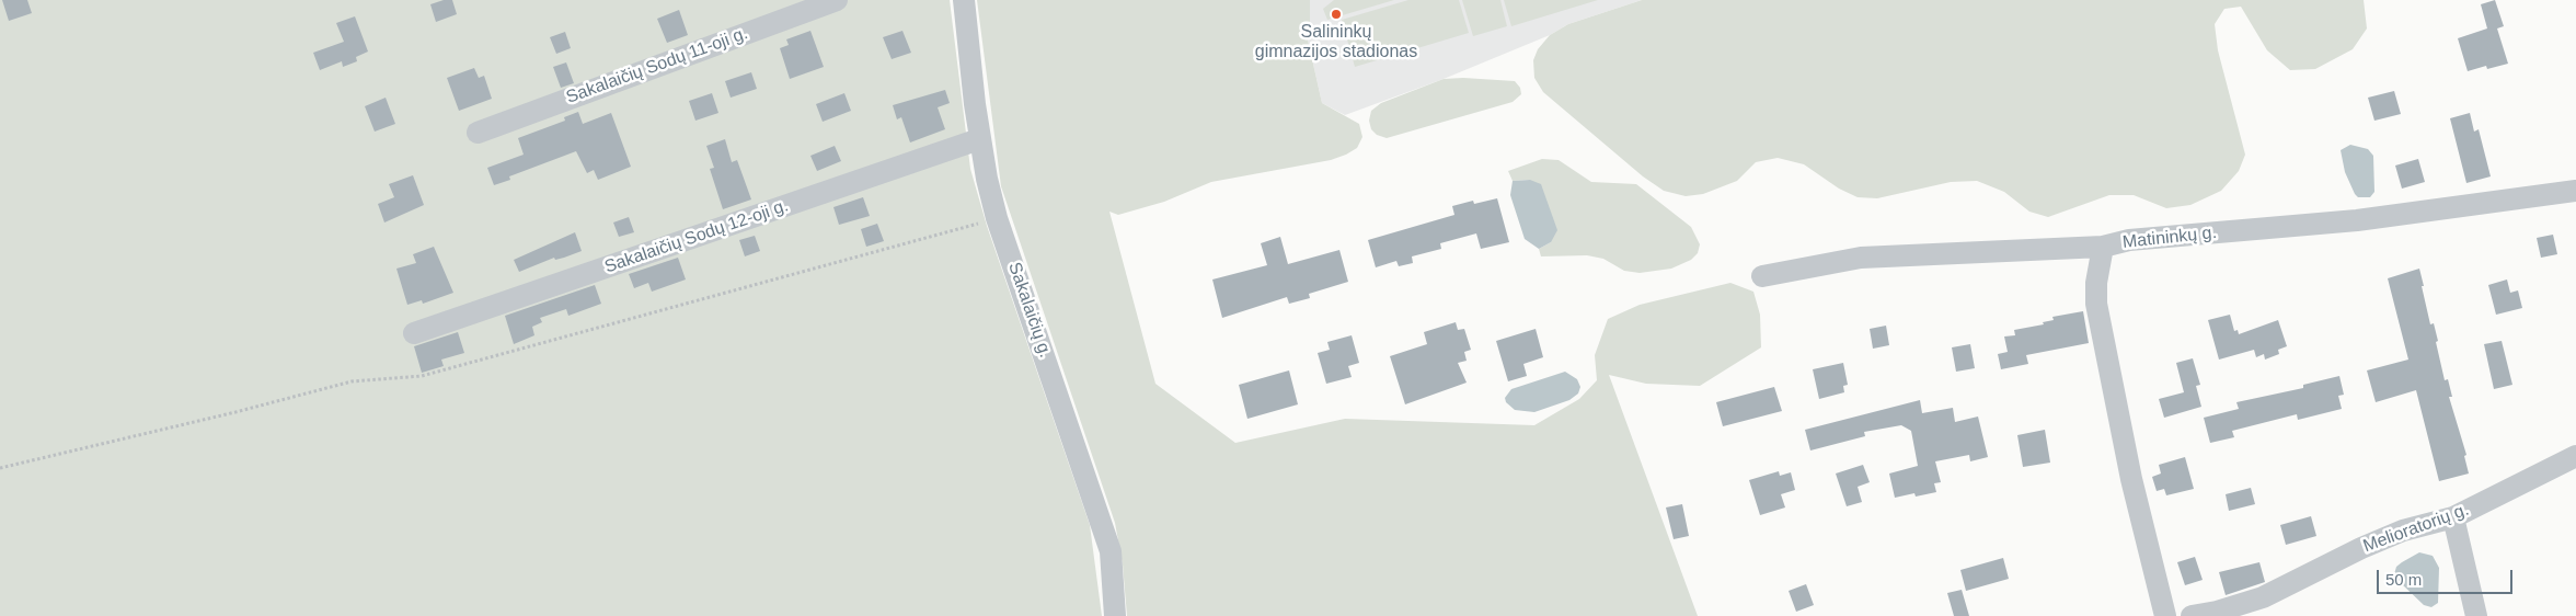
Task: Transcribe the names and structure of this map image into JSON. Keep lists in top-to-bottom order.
{
  "streets": {
    "street": [
      "Sakalaičių Sodų 11-oji g.",
      "Sakalaičių Sodų 12-oji g.",
      "Matininkų g.",
      "Sakalaičių g.",
      "Melioratorių g."
    ]
  },
  "crossings": [
    ["Sakalaičių Sodų 12-oji g.", "Sakalaičių g."]
  ],
  "places": ["Salininkų gimnazijos stadionas"],
  "scale_bar": "50 m"
}
